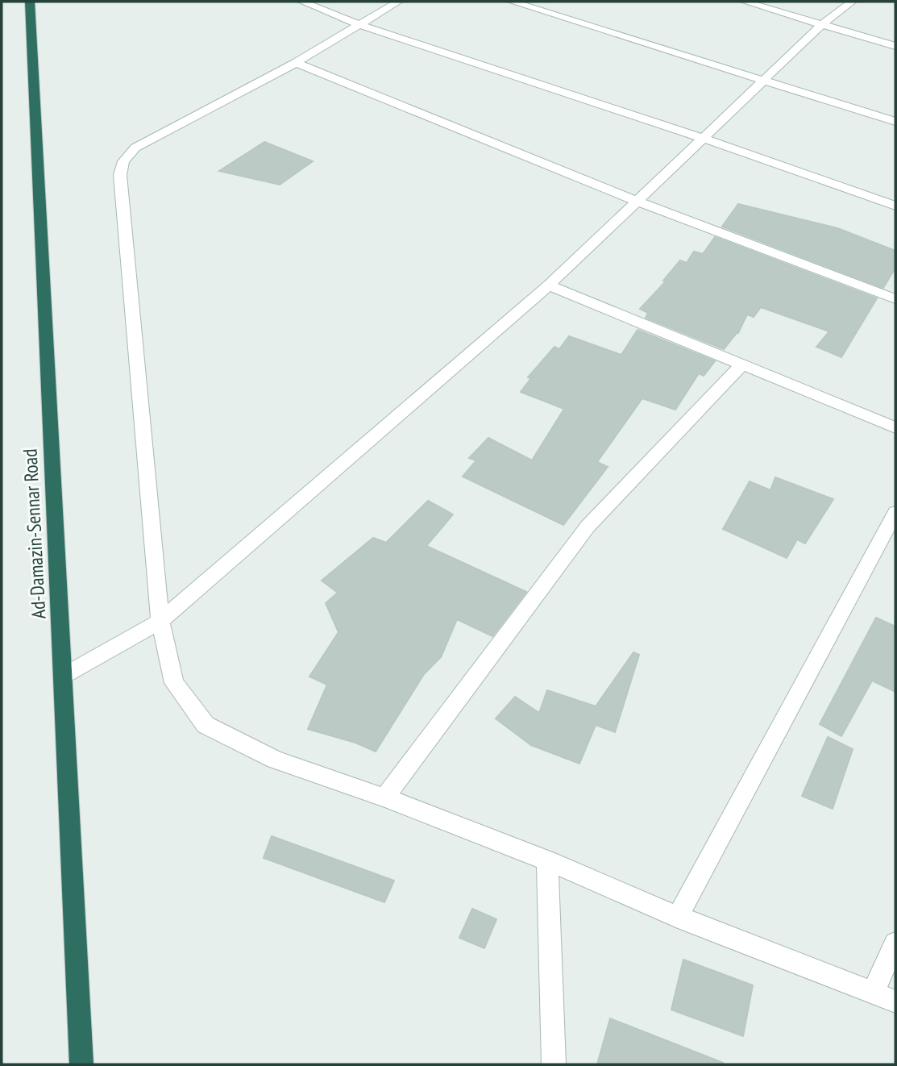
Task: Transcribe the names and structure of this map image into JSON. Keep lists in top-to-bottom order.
{
  "streets": {
    "highway": ["Ad-Damazin-Sennar Road"]
  }
}
